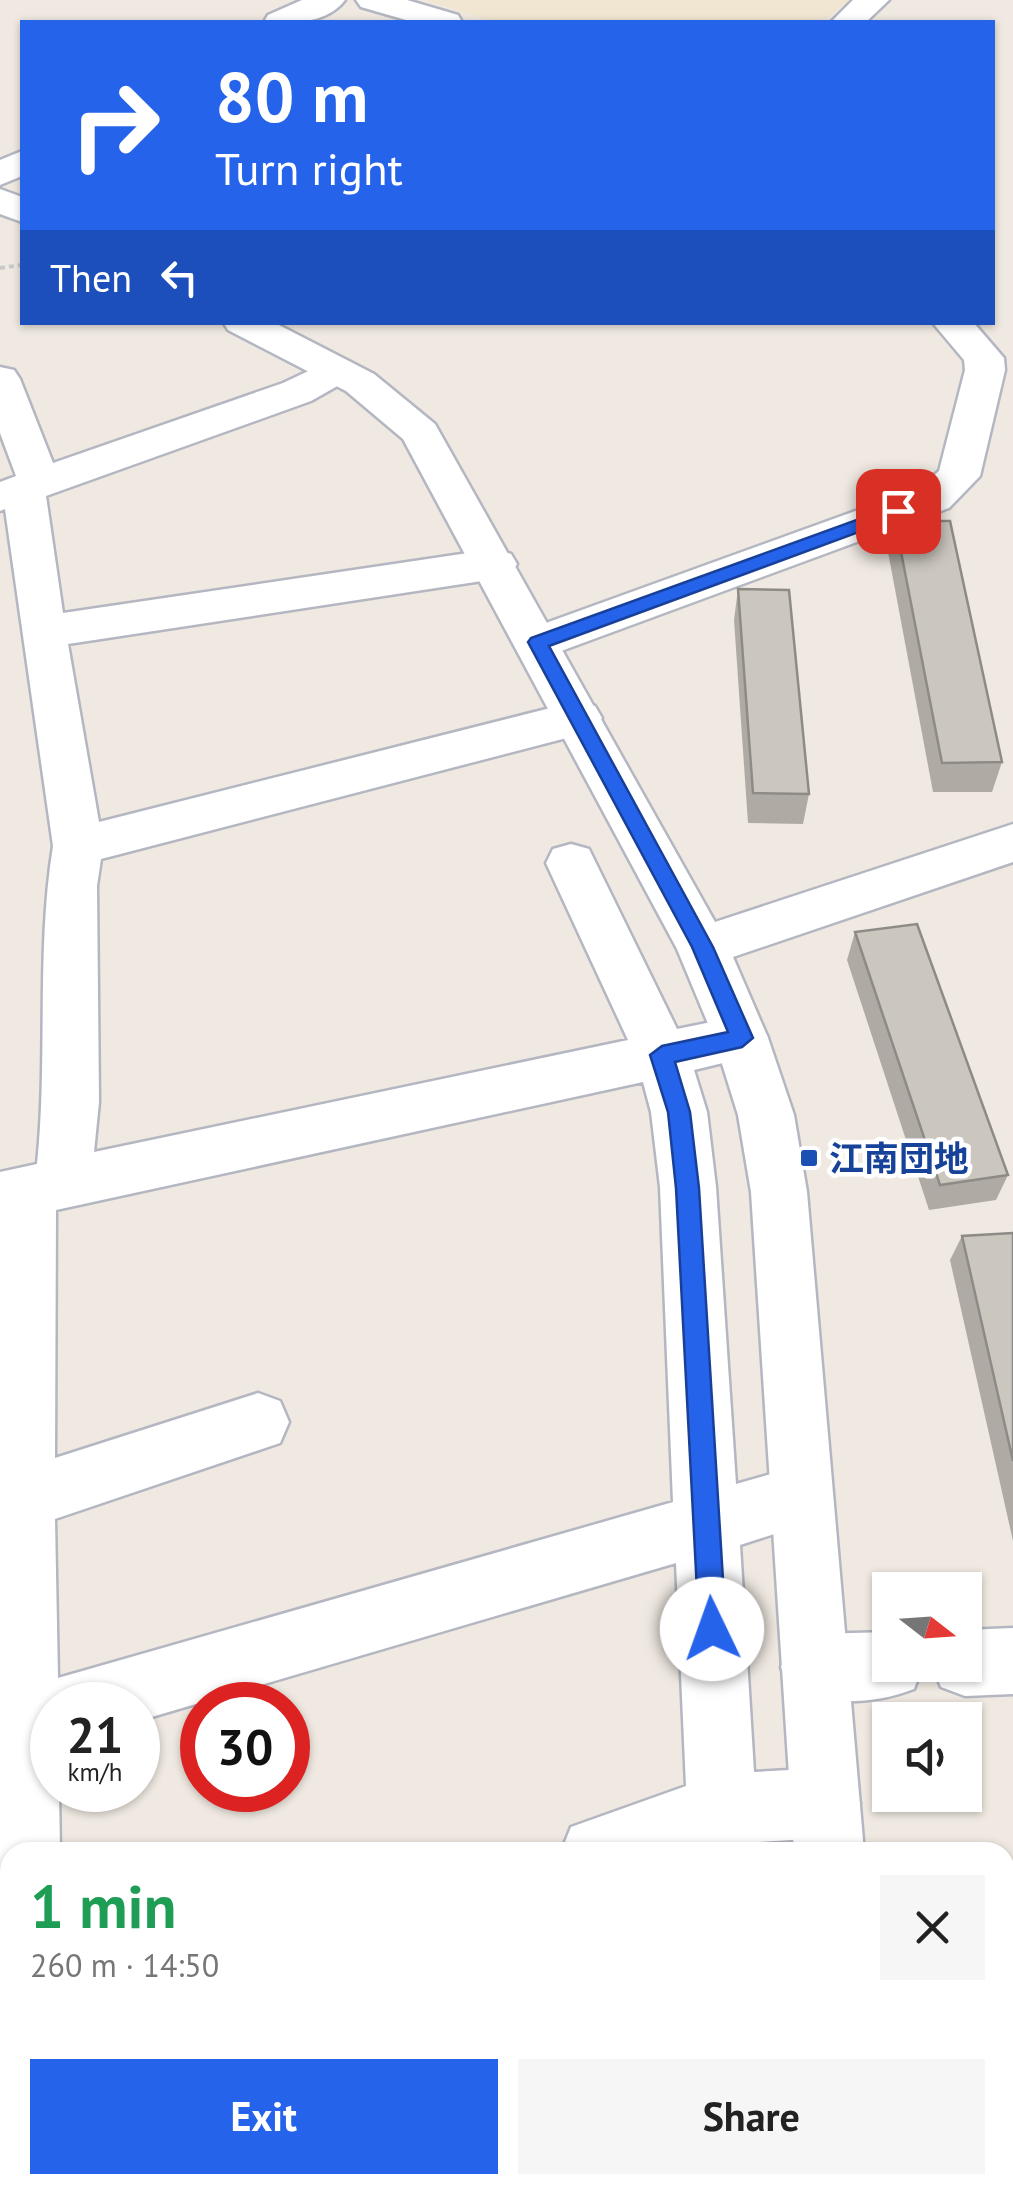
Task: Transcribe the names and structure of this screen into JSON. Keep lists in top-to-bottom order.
{
  "places": {
    "transit": ["江南団地"]
  },
  "north": "right",
  "page": {
    "turn": ["80 m", "Turn right"],
    "then": "Then",
    "speed": "21 km/h",
    "limit": "30",
    "heading": ["1 min", "260 m · 14:50"],
    "buttons": ["Exit", "Share"]
  }
}
